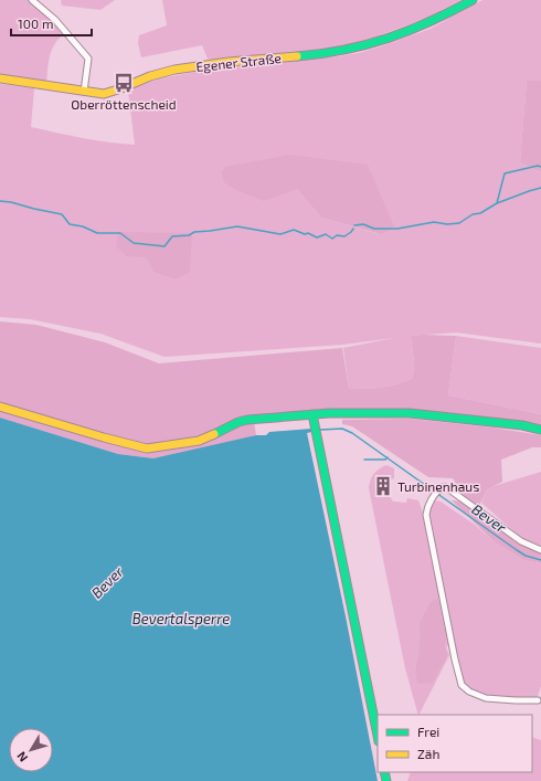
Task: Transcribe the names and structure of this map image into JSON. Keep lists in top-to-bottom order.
{
  "streets": {
    "street": ["Egener Straße"]
  },
  "water": ["Bever", "Bevertalsperre"],
  "places": {
    "bus stop": ["Oberröttenscheid"],
    "building": ["Turbinenhaus"]
  },
  "legend": ["Frei", "Zäh"],
  "scale_bar": "100 m",
  "north": "bottom left"
}
